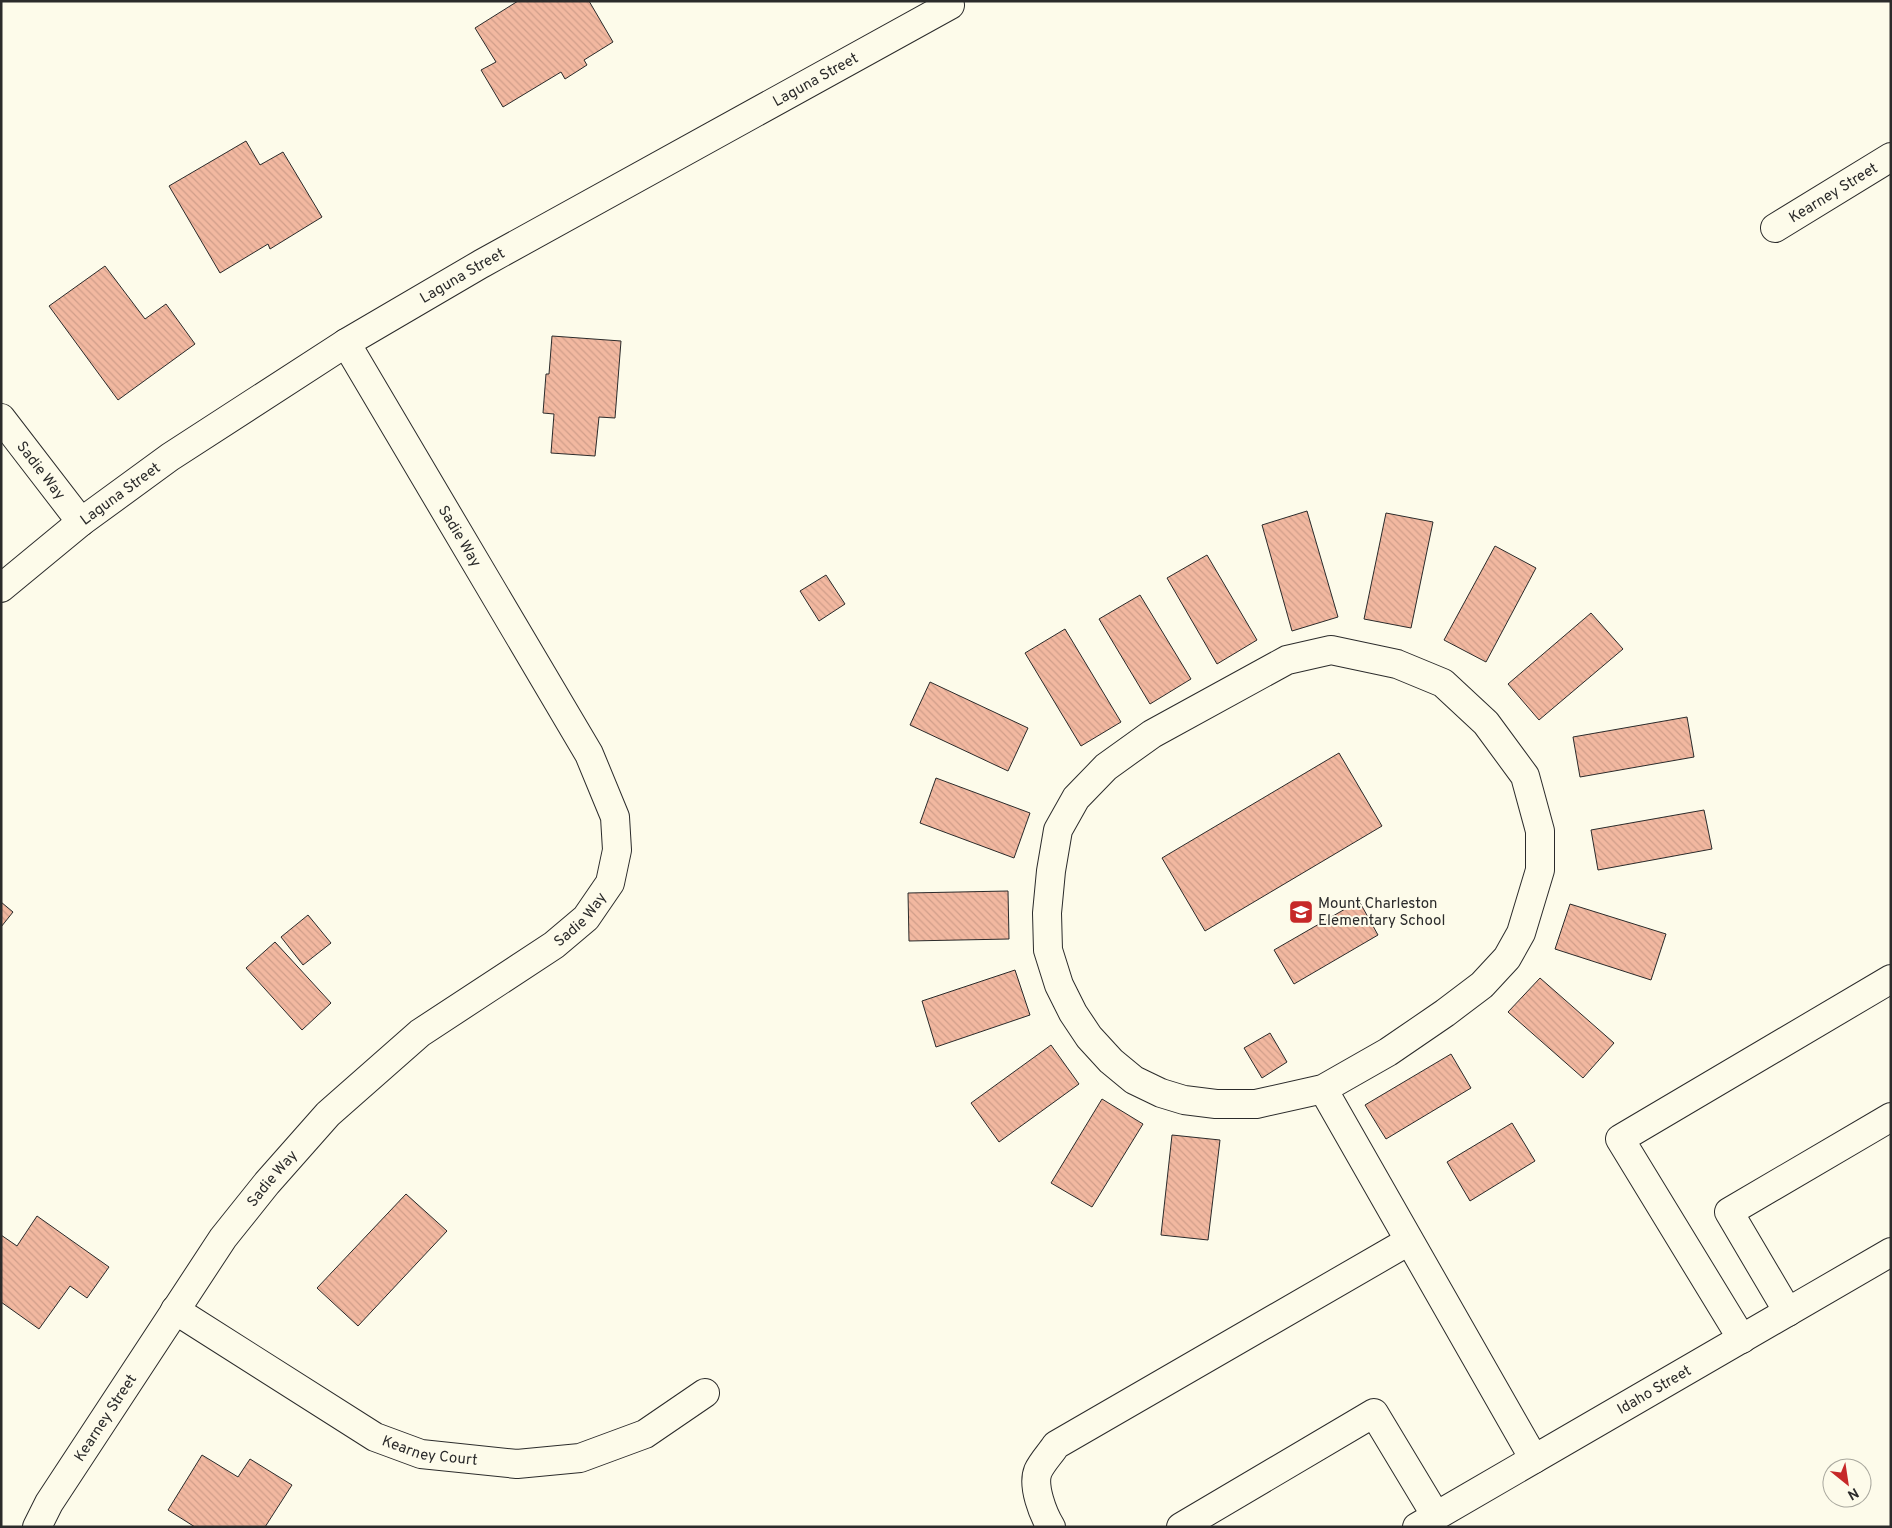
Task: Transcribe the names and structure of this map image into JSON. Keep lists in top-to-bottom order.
{
  "streets": {
    "street": [
      "Laguna Street",
      "Kearney Street",
      "Sadie Way",
      "Idaho Street",
      "Kearney Court"
    ]
  },
  "crossings": [
    ["Laguna Street", "Sadie Way"],
    ["Kearney Street", "Sadie Way"],
    ["Kearney Street", "Kearney Court"],
    ["Sadie Way", "Kearney Court"]
  ],
  "places": {
    "school or university": ["Mount Charleston Elementary School"]
  },
  "north": "bottom right"
}
